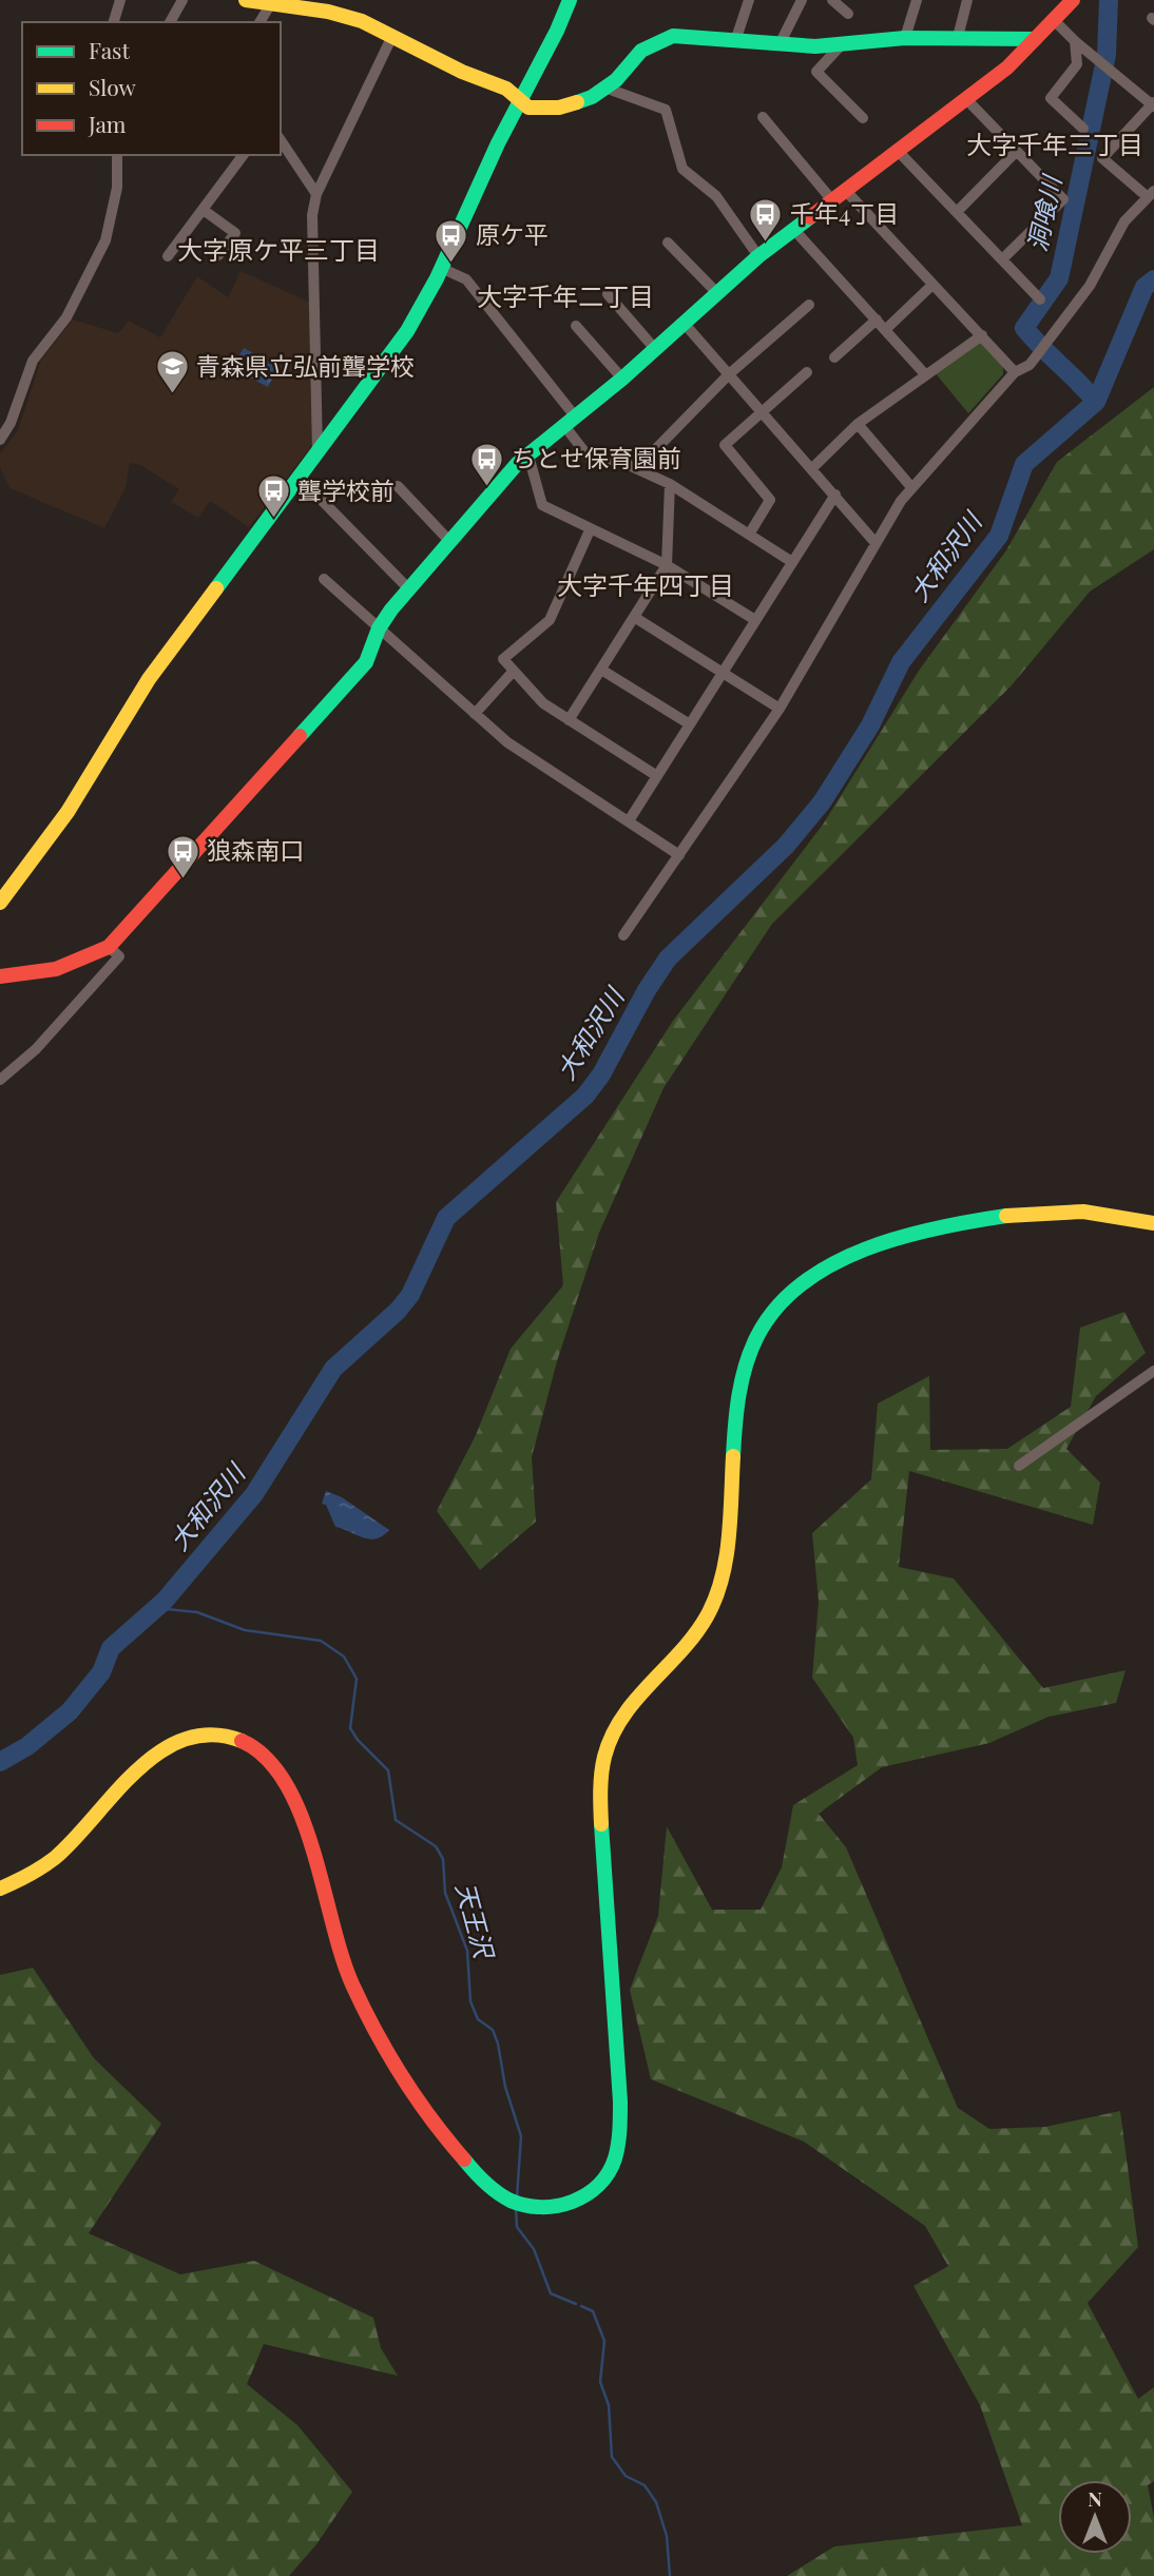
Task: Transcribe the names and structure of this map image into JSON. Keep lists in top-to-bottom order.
{
  "districts": [
    "大字千年三丁目",
    "大字原ケ平三丁目",
    "大字千年二丁目",
    "大字千年四丁目"
  ],
  "water": ["洞喰川", "大和沢川", "天王沢"],
  "places": {
    "bus stop": [
      "千年4丁目",
      "原ケ平",
      "ちとせ保育園前",
      "聾学校前",
      "狼森南口"
    ],
    "school or university": ["青森県立弘前聾学校"]
  },
  "legend": ["Fast", "Slow", "Jam"],
  "north": "top"
}
